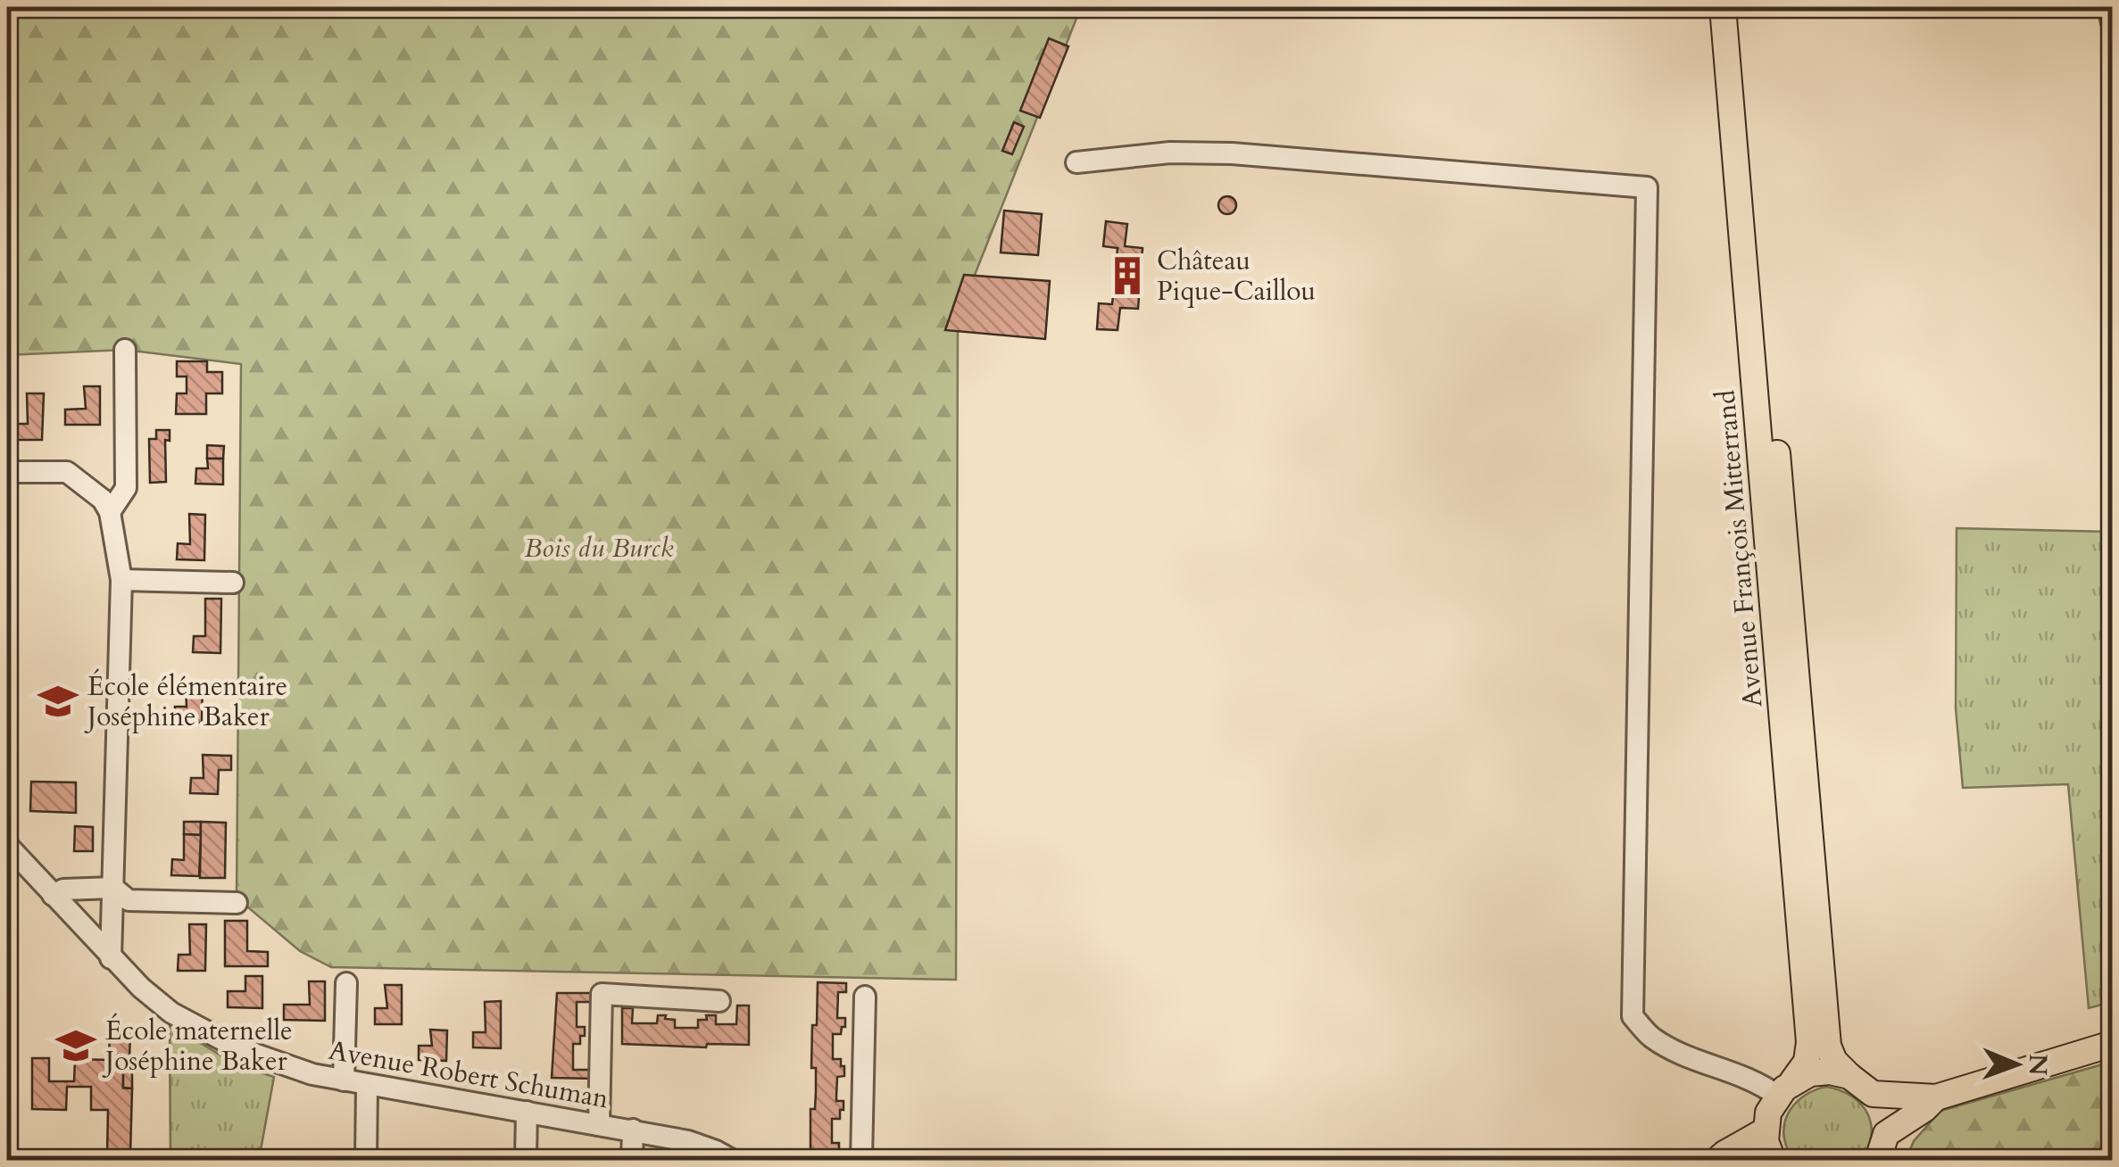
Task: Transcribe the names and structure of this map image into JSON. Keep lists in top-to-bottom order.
{
  "streets": {
    "main road": ["Avenue François Mitterrand"],
    "street": ["Avenue Robert Schuman"]
  },
  "parks": ["Bois du Burck"],
  "places": {
    "building": ["Château Pique-Caillou"],
    "school or university": ["École élémentaire Joséphine Baker", "École maternelle Joséphine Baker"]
  },
  "north": "right"
}
